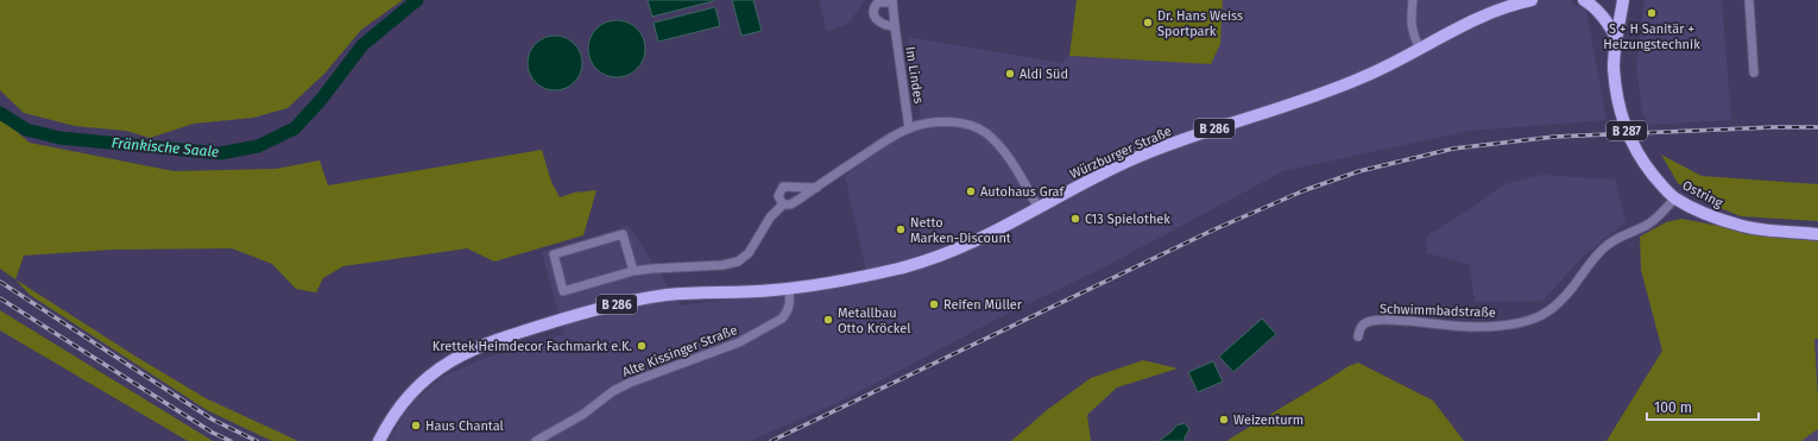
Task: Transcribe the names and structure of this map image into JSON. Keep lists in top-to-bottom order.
{
  "streets": {
    "main road": [
      "B 286",
      "B 287",
      "Würzburger Straße",
      "Ostring"
    ],
    "street": ["Im Lindes", "Schwimmbadstraße", "Alte Kissinger Straße"]
  },
  "crossings": [
    ["Würzburger Straße", "Alte Kissinger Straße"],
    ["Ostring", "Schwimmbadstraße"]
  ],
  "water": ["Fränkische Saale"],
  "places": [
    "S + H Sanitär + Heizungstechnik",
    "Dr. Hans Weiss Sportpark",
    "Aldi Süd",
    "Autohaus Graf",
    "C13 Spielothek",
    "Netto Marken-Discount",
    "Reifen Müller",
    "Metallbau Otto Kröckel",
    "Krettek Heimdecor Fachmarkt e.K.",
    "Weizenturm",
    "Haus Chantal"
  ],
  "scale_bar": "100 m"
}
